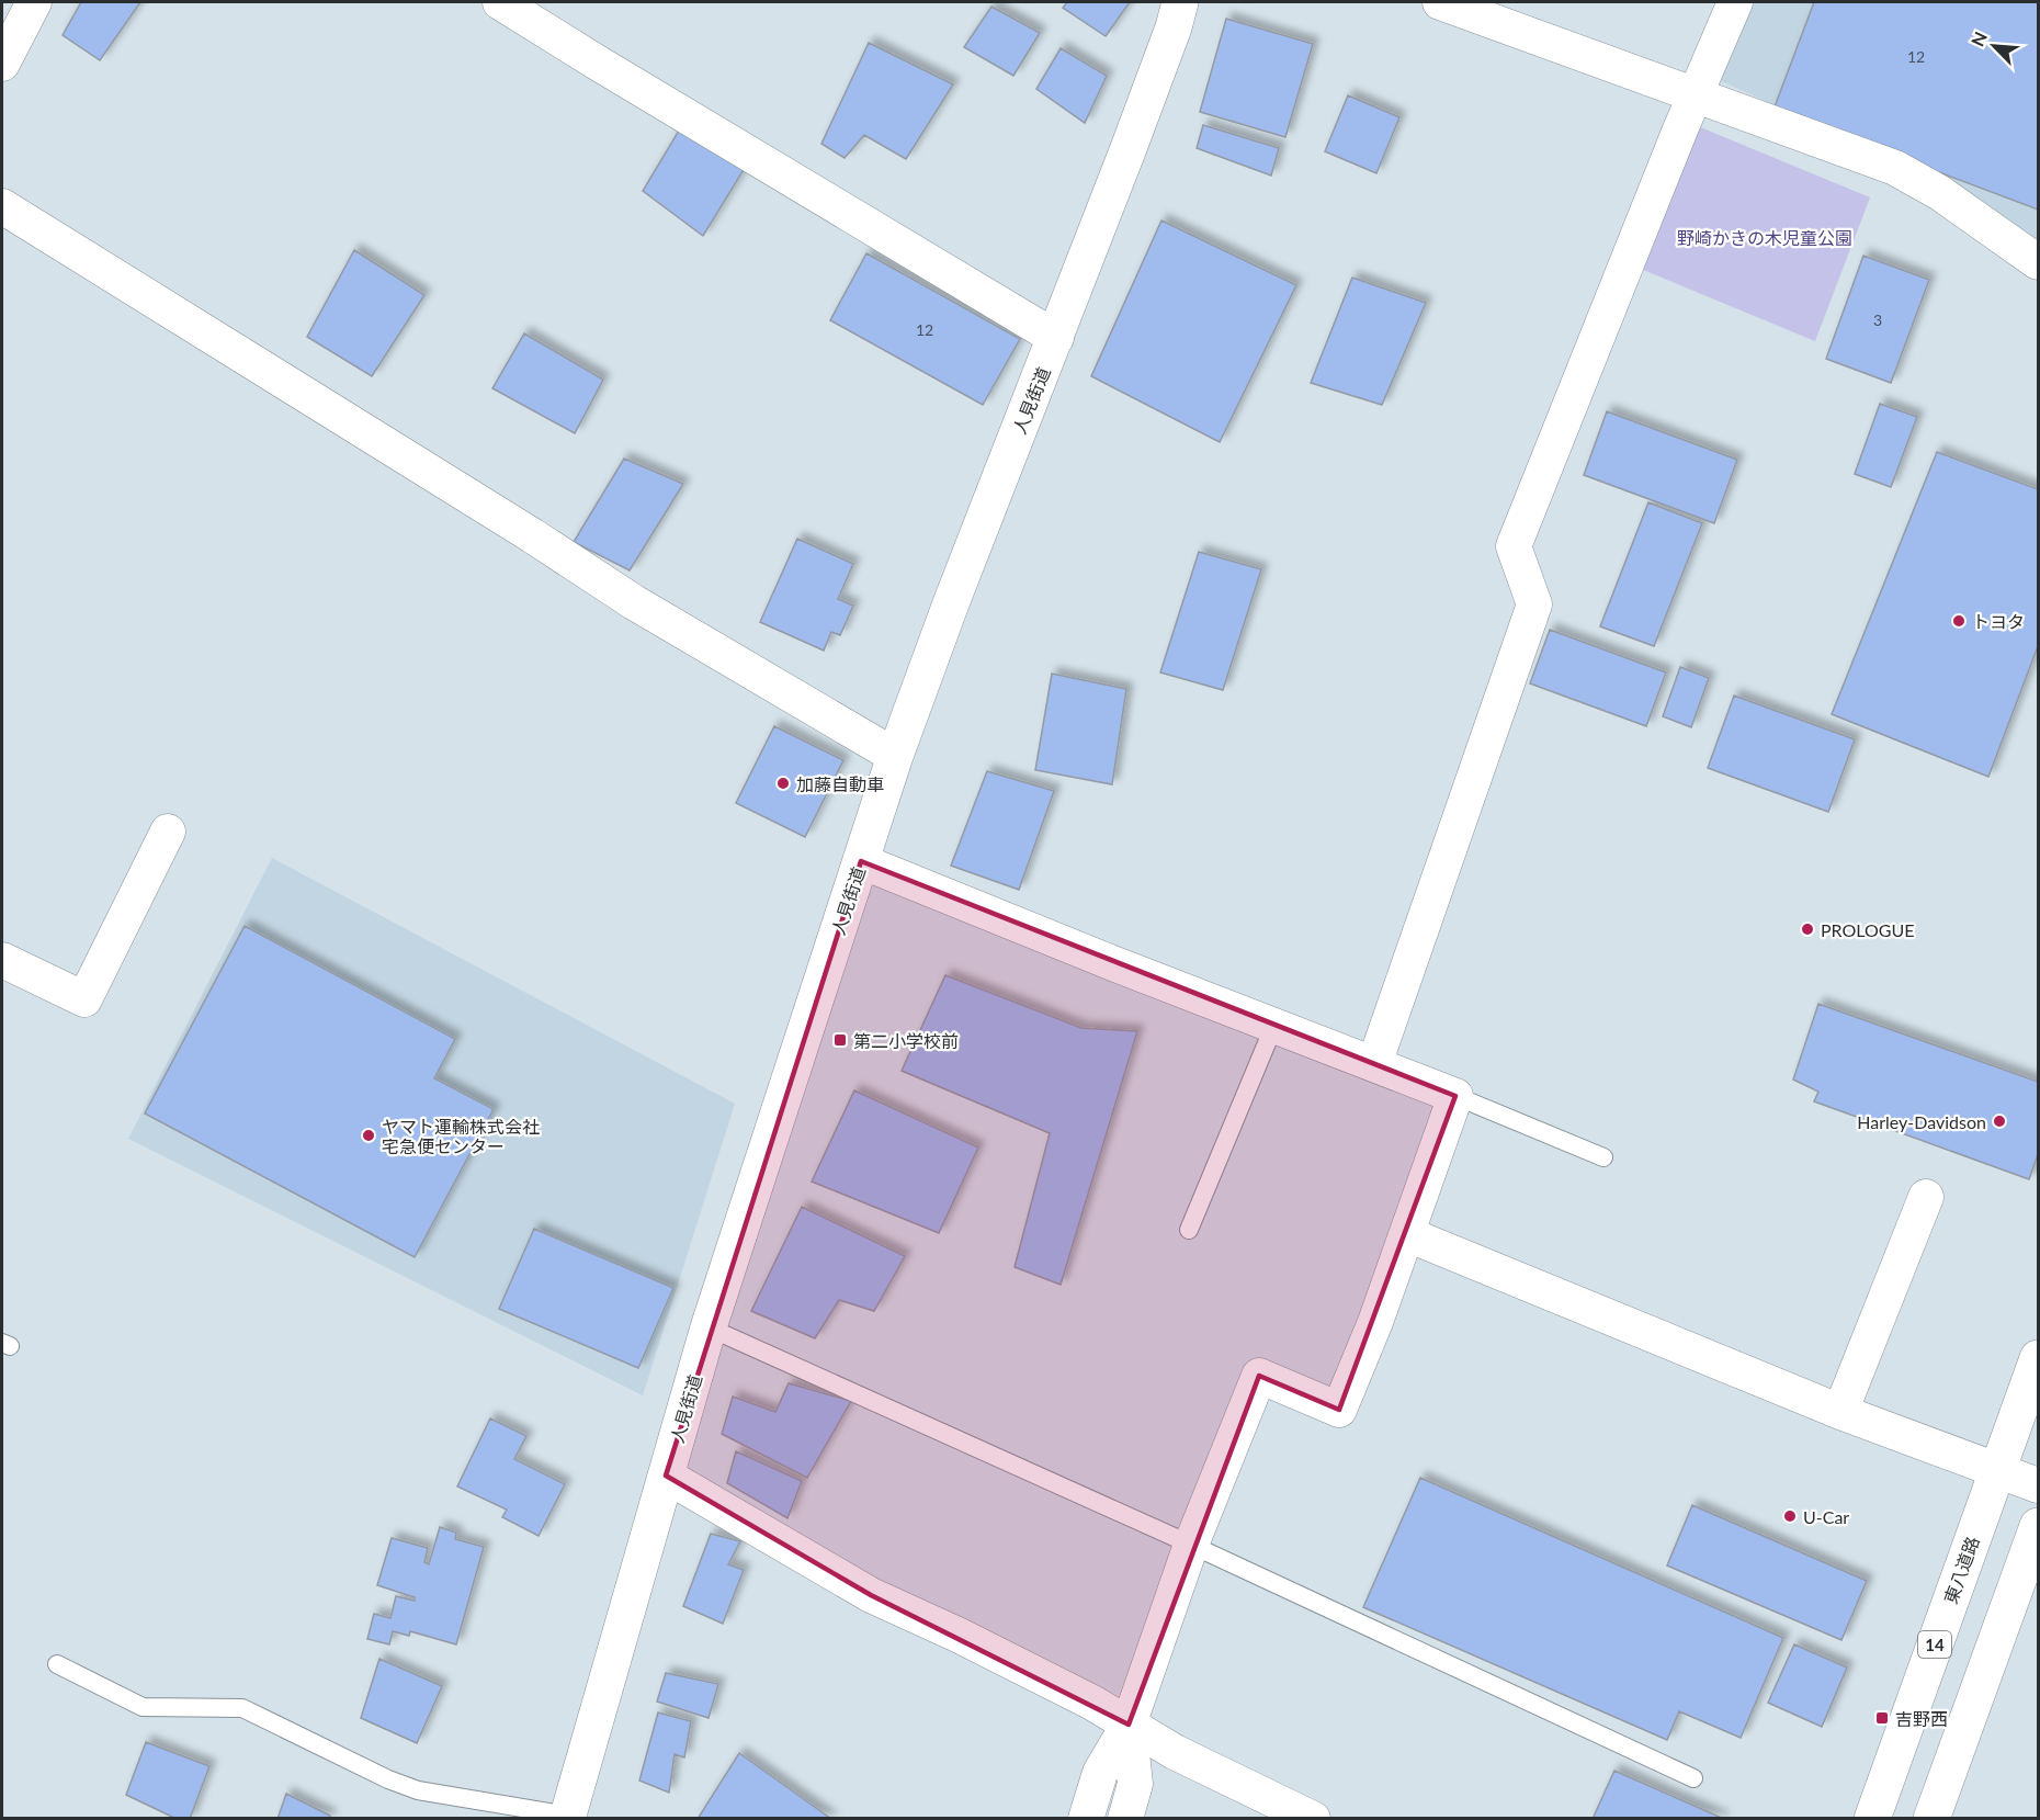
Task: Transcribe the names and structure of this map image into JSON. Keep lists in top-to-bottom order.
{
  "streets": {
    "main road": ["人見街道", "東八道路", "14"]
  },
  "parks": ["野崎かきの木児童公園"],
  "places": {
    "other": [
      "トヨタ",
      "加藤自動車",
      "PROLOGUE",
      "Harley-Davidson",
      "ヤマト運輸株式会社 宅急便センター",
      "U-Car"
    ],
    "transit": ["第二小学校前", "吉野西"]
  },
  "house_numbers": ["12", "3", "12"],
  "north": "top left"
}
